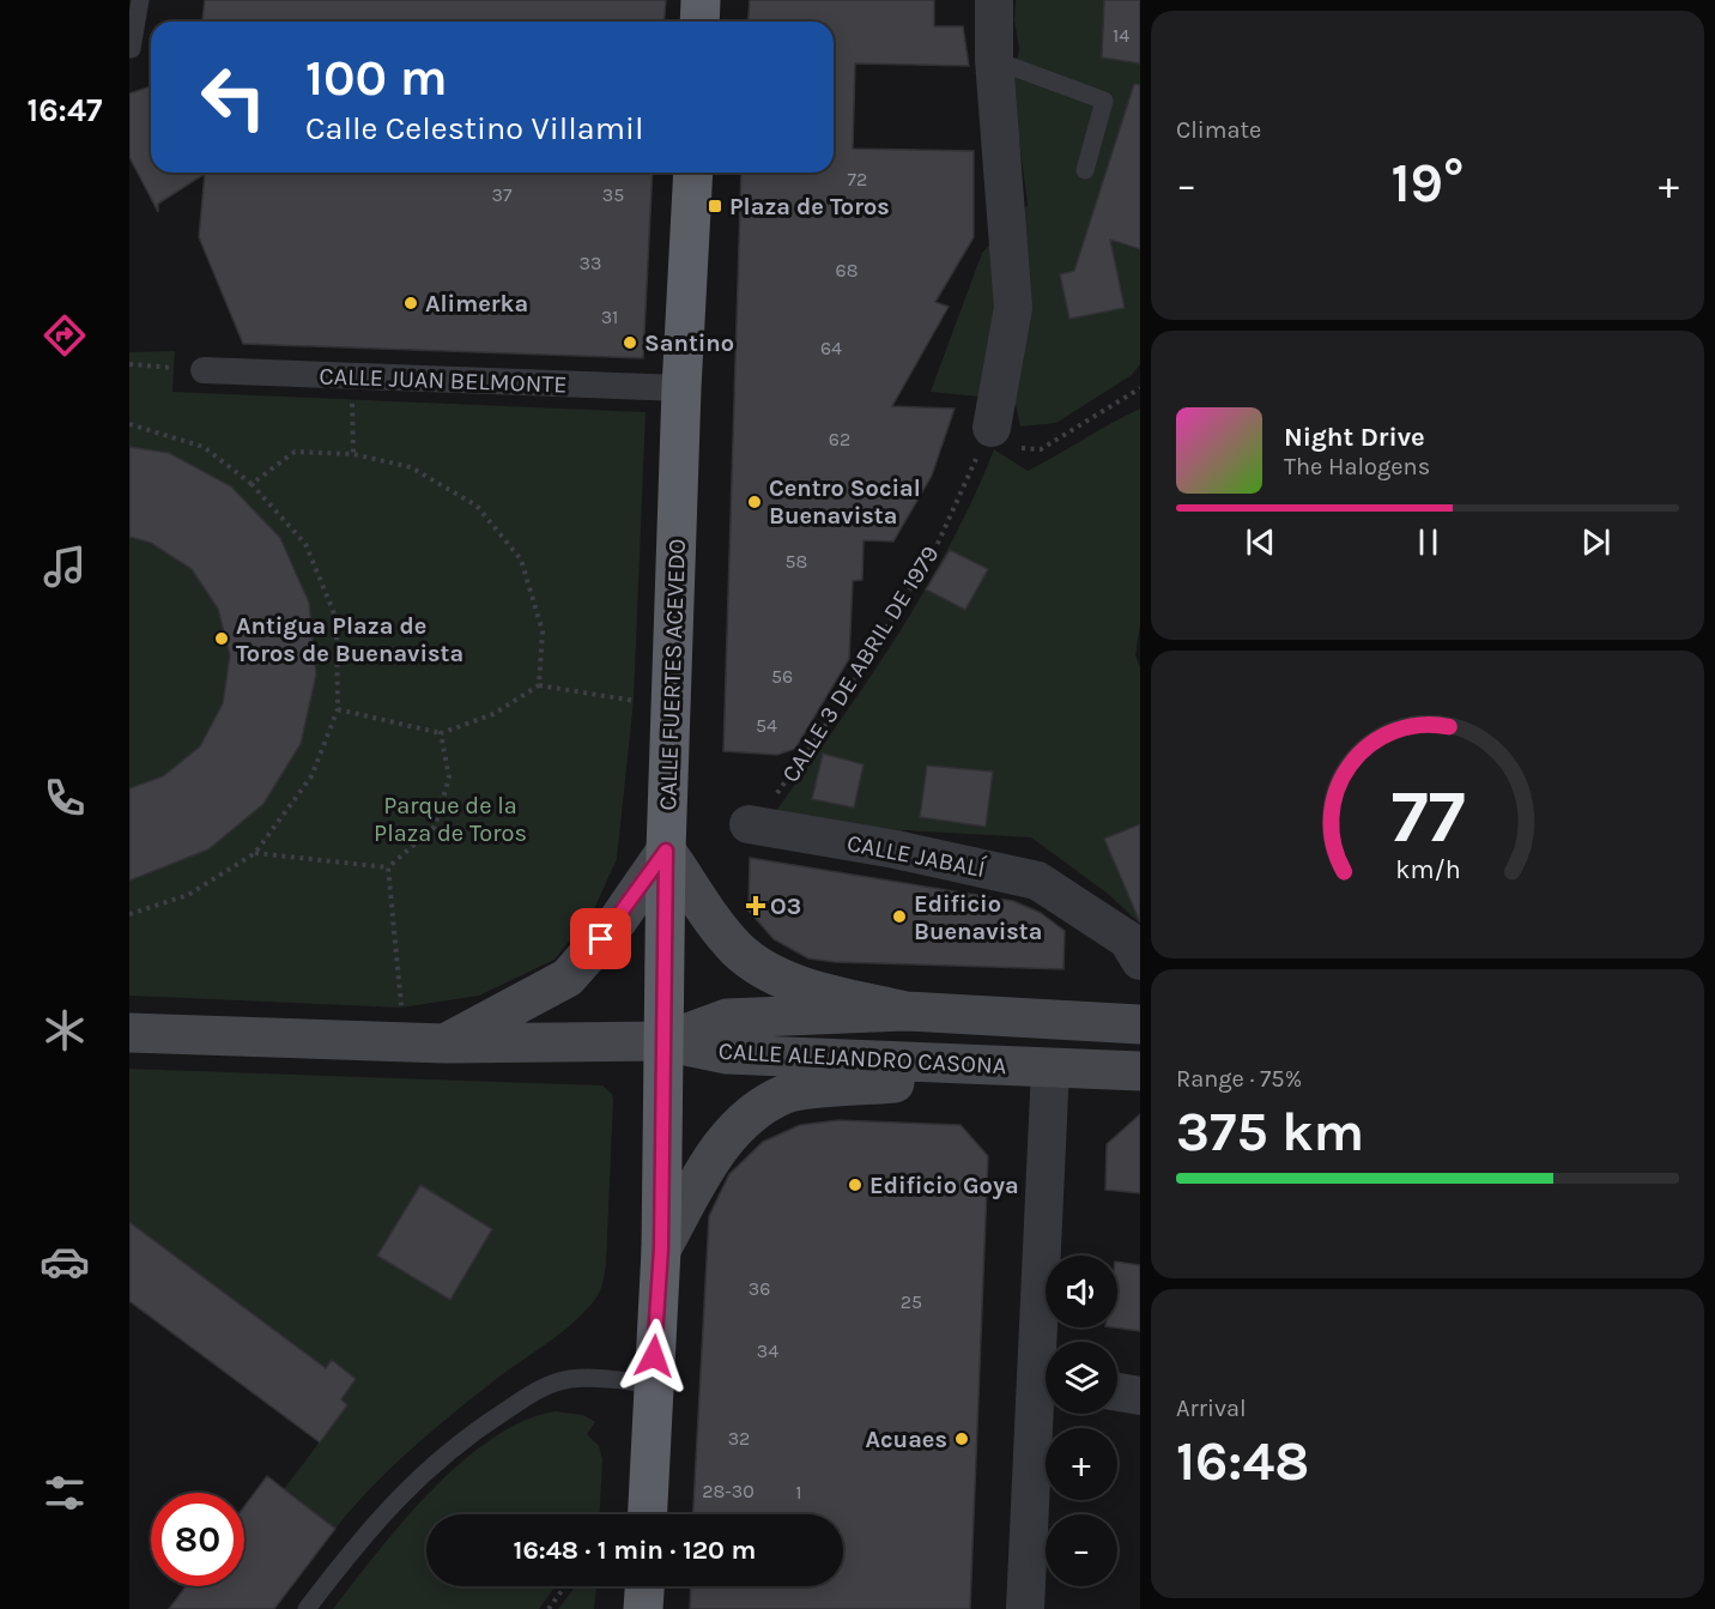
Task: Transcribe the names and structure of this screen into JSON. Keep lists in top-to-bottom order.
{
  "streets": {
    "highway": ["CALLE FUERTES ACEVEDO"],
    "main road": ["CALLE ALEJANDRO CASONA"],
    "street": ["CALLE JUAN BELMONTE", "CALLE JABALÍ"],
    "path": ["CALLE 3 DE ABRIL DE 1979"]
  },
  "crossings": [
    ["CALLE JUAN BELMONTE", "CALLE FUERTES ACEVEDO"],
    ["CALLE 3 DE ABRIL DE 1979", "CALLE JABALÍ"],
    ["CALLE FUERTES ACEVEDO", "CALLE ALEJANDRO CASONA"]
  ],
  "parks": ["Parque de la Plaza de Toros"],
  "places": {
    "transit": ["Plaza de Toros"],
    "other": [
      "Alimerka",
      "Santino",
      "Centro Social Buenavista",
      "Antigua Plaza de Toros de Buenavista",
      "Edificio Buenavista",
      "Edificio Goya",
      "Acuaes"
    ],
    "health": ["O3"]
  },
  "house_numbers": [
    "14",
    "72",
    "37",
    "35",
    "33",
    "68",
    "31",
    "64",
    "62",
    "58",
    "56",
    "54",
    "36",
    "25",
    "34",
    "32",
    "28-30",
    "1"
  ],
  "page": {
    "tabs": "16:47",
    "tile": [
      "Climate",
      ["Range · 75%", "375 km"],
      ["Arrival", "16:48"]
    ],
    "turn": ["100 m", "Calle Celestino Villamil"],
    "heat": ["−", "19°", "+"],
    "song": ["Night Drive", "The Halogens"],
    "map_buttons": ["+", "−"],
    "limit": "80",
    "trip": "16:48 · 1 min · 120 m",
    "gauge": ["77", "km/h"]
  }
}
